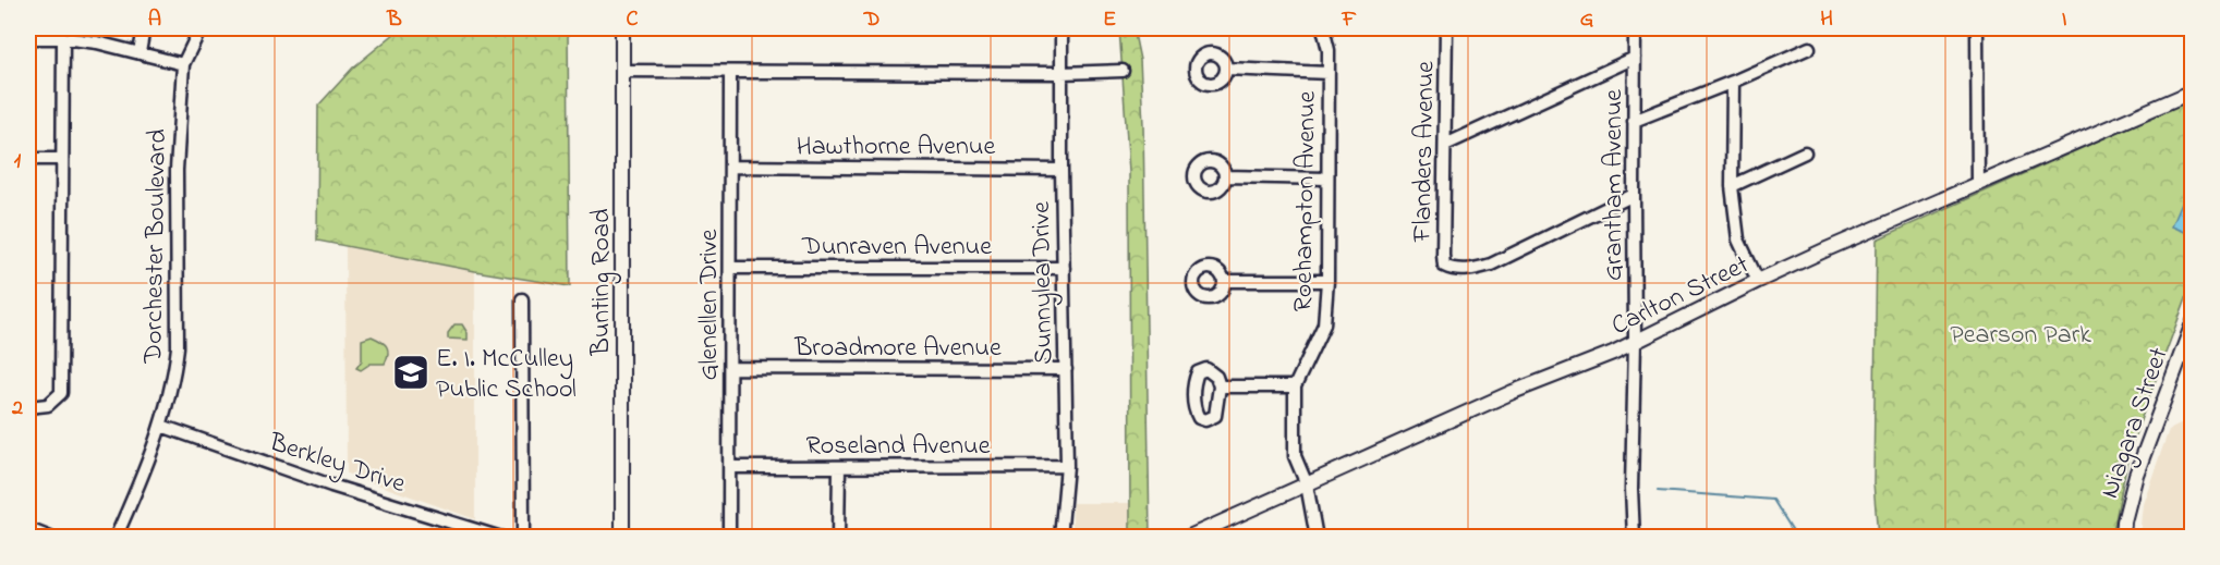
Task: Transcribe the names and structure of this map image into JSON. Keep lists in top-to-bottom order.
{
  "streets": {
    "main road": ["Bunting Road", "Carlton Street", "Niagara Street"],
    "street": [
      "Hawthorne Avenue",
      "Flanders Avenue",
      "Grantham Avenue",
      "Roehampton Avenue",
      "Dunraven Avenue",
      "Dorchester Boulevard",
      "Sunnylea Drive",
      "Glenellen Drive",
      "Broadmore Avenue",
      "Roseland Avenue",
      "Berkley Drive"
    ]
  },
  "crossings": [
    ["Hawthorne Avenue", "Sunnylea Drive"],
    ["Hawthorne Avenue", "Glenellen Drive"],
    ["Flanders Avenue", "Grantham Avenue"],
    ["Grantham Avenue", "Carlton Street"],
    ["Roehampton Avenue", "Carlton Street"],
    ["Dunraven Avenue", "Sunnylea Drive"],
    ["Dunraven Avenue", "Glenellen Drive"],
    ["Dorchester Boulevard", "Berkley Drive"],
    ["Sunnylea Drive", "Broadmore Avenue"],
    ["Sunnylea Drive", "Roseland Avenue"],
    ["Glenellen Drive", "Broadmore Avenue"],
    ["Glenellen Drive", "Roseland Avenue"]
  ],
  "parks": ["Pearson Park"],
  "places": {
    "school or university": ["E. I. McCulley Public School"]
  },
  "grid": {
    "columns": [
      "A",
      "B",
      "C",
      "D",
      "E",
      "F",
      "G",
      "H",
      "I"
    ],
    "rows": ["1", "2"]
  }
}
